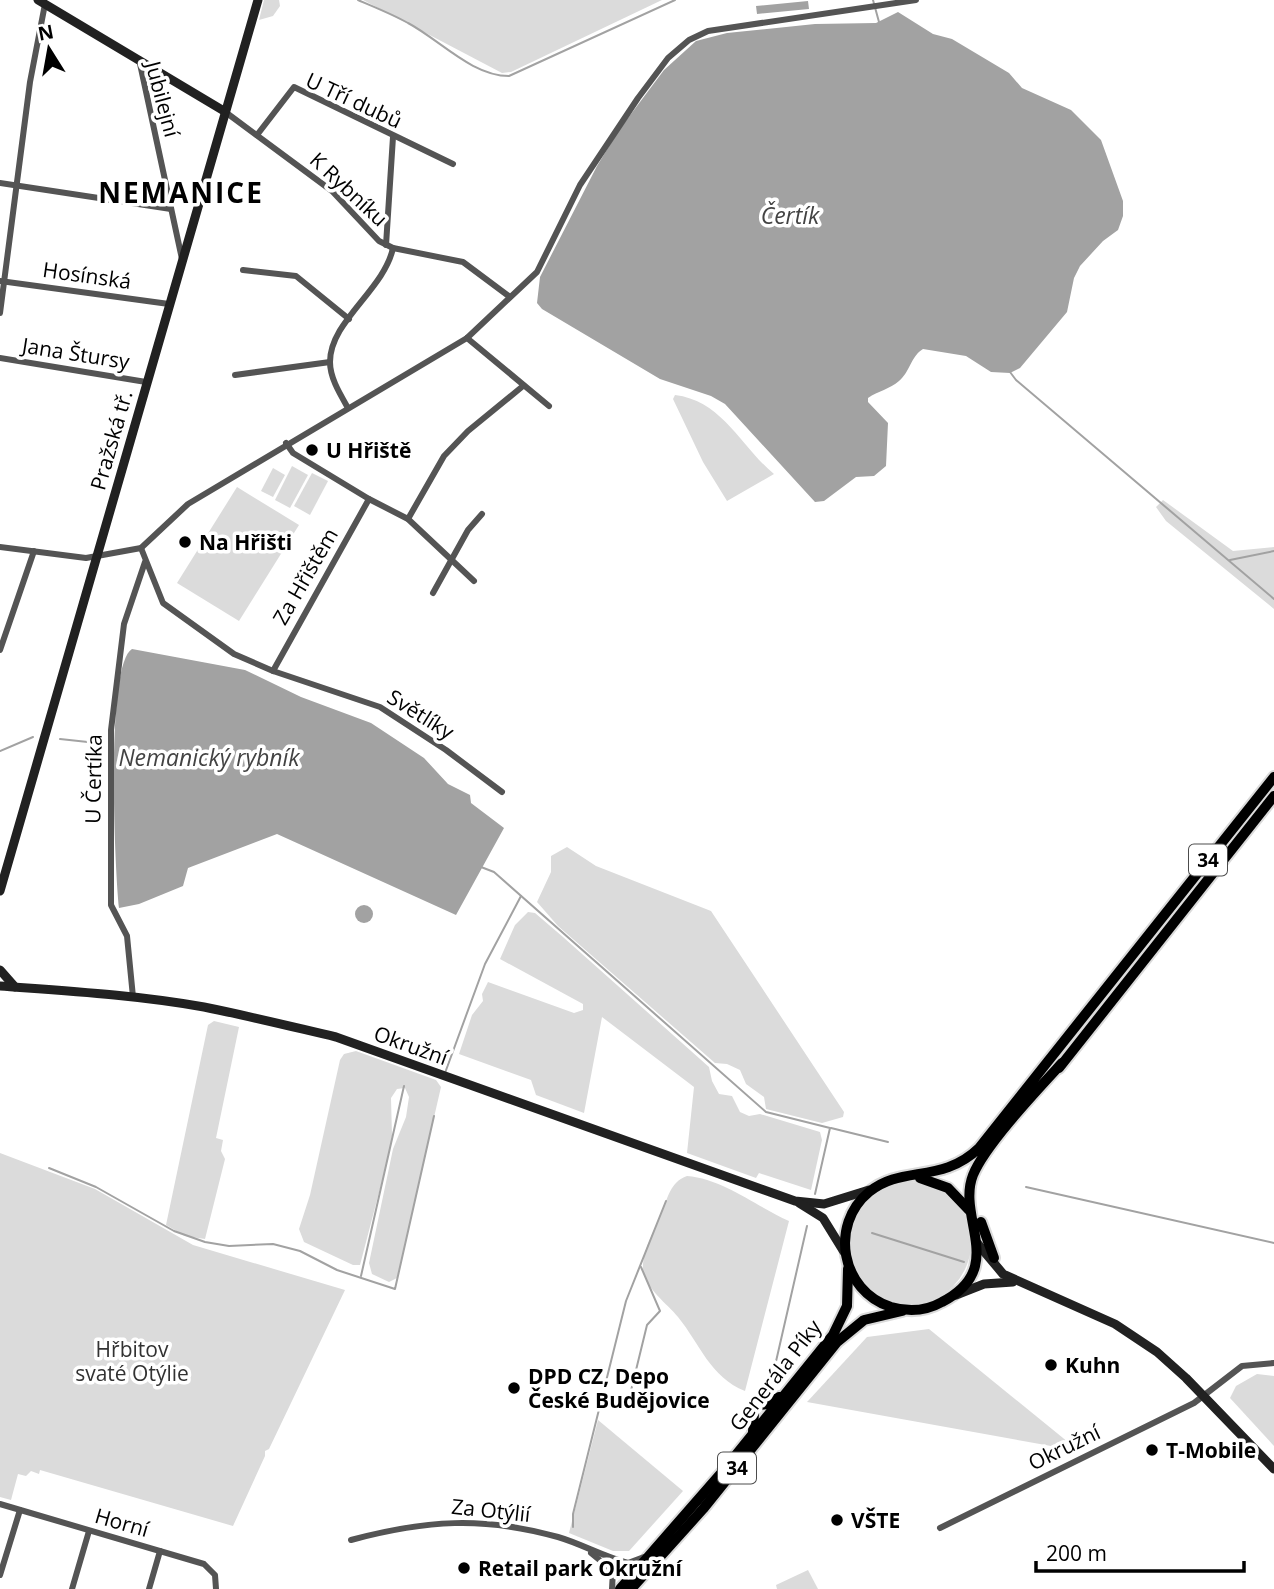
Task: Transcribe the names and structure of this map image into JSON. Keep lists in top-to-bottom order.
{
  "streets": {
    "highway": ["34", "Generála Píky"],
    "main road": [
      "Jubilejní",
      "K Rybníku",
      "Pražská tř.",
      "Okružní"
    ],
    "street": [
      "U Tří dubů",
      "Hosínská",
      "Jana Štursy",
      "Za Hřištěm",
      "Světlíky",
      "U Čertíka",
      "Za Otýlií",
      "Horní"
    ]
  },
  "crossings": [
    ["Jubilejní", "K Rybníku"],
    ["Jubilejní", "Pražská tř."],
    ["U Tří dubů", "K Rybníku"],
    ["K Rybníku", "Pražská tř."],
    ["Hosínská", "Pražská tř."],
    ["Jana Štursy", "Pražská tř."],
    ["Za Hřištěm", "Světlíky"],
    ["U Čertíka", "Okružní"],
    ["34", "Okružní"],
    ["34", "Generála Píky"],
    ["Okružní", "Generála Píky"],
    ["Generála Píky", "Za Otýlií"]
  ],
  "districts": ["NEMANICE"],
  "water": ["Čertík", "Nemanický rybník"],
  "parks": ["Hřbitov svaté Otýlie"],
  "places": [
    "U Hřiště",
    "Na Hřišti",
    "Kuhn",
    "DPD CZ, Depo České Budějovice",
    "T-Mobile",
    "VŠTE",
    "Retail park Okružní"
  ],
  "scale_bar": "200 m",
  "north": "top"
}
